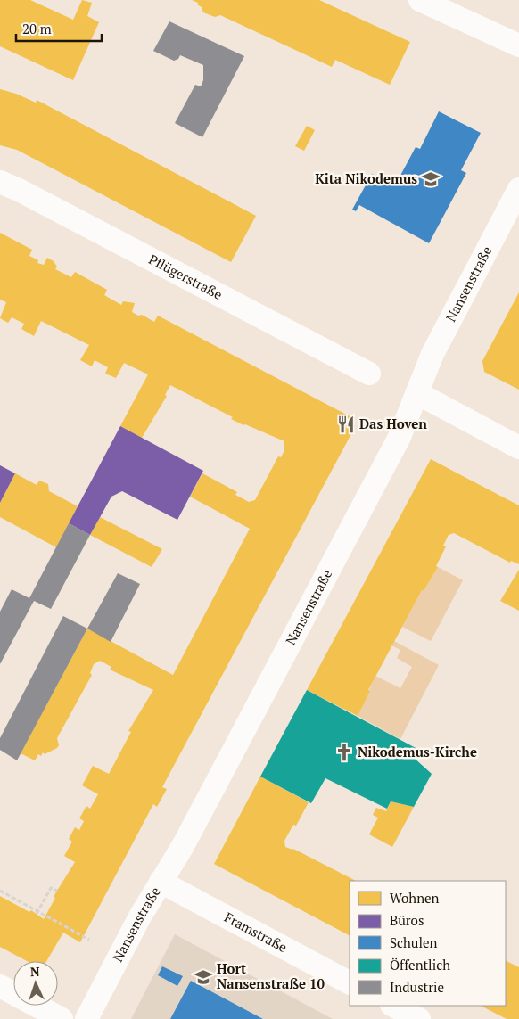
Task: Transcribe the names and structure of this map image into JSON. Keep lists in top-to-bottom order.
{
  "streets": {
    "street": ["Pflügerstraße", "Nansenstraße", "Framstraße"]
  },
  "crossings": [
    ["Nansenstraße", "Framstraße"]
  ],
  "places": {
    "school or university": ["Kita Nikodemus", "Hort Nansenstraße 10"],
    "restaurant": ["Das Hoven"],
    "church": ["Nikodemus-Kirche"]
  },
  "legend": [
    "Wohnen",
    "Büros",
    "Schulen",
    "Öffentlich",
    "Industrie"
  ],
  "scale_bar": "20 m",
  "north": "top"
}
